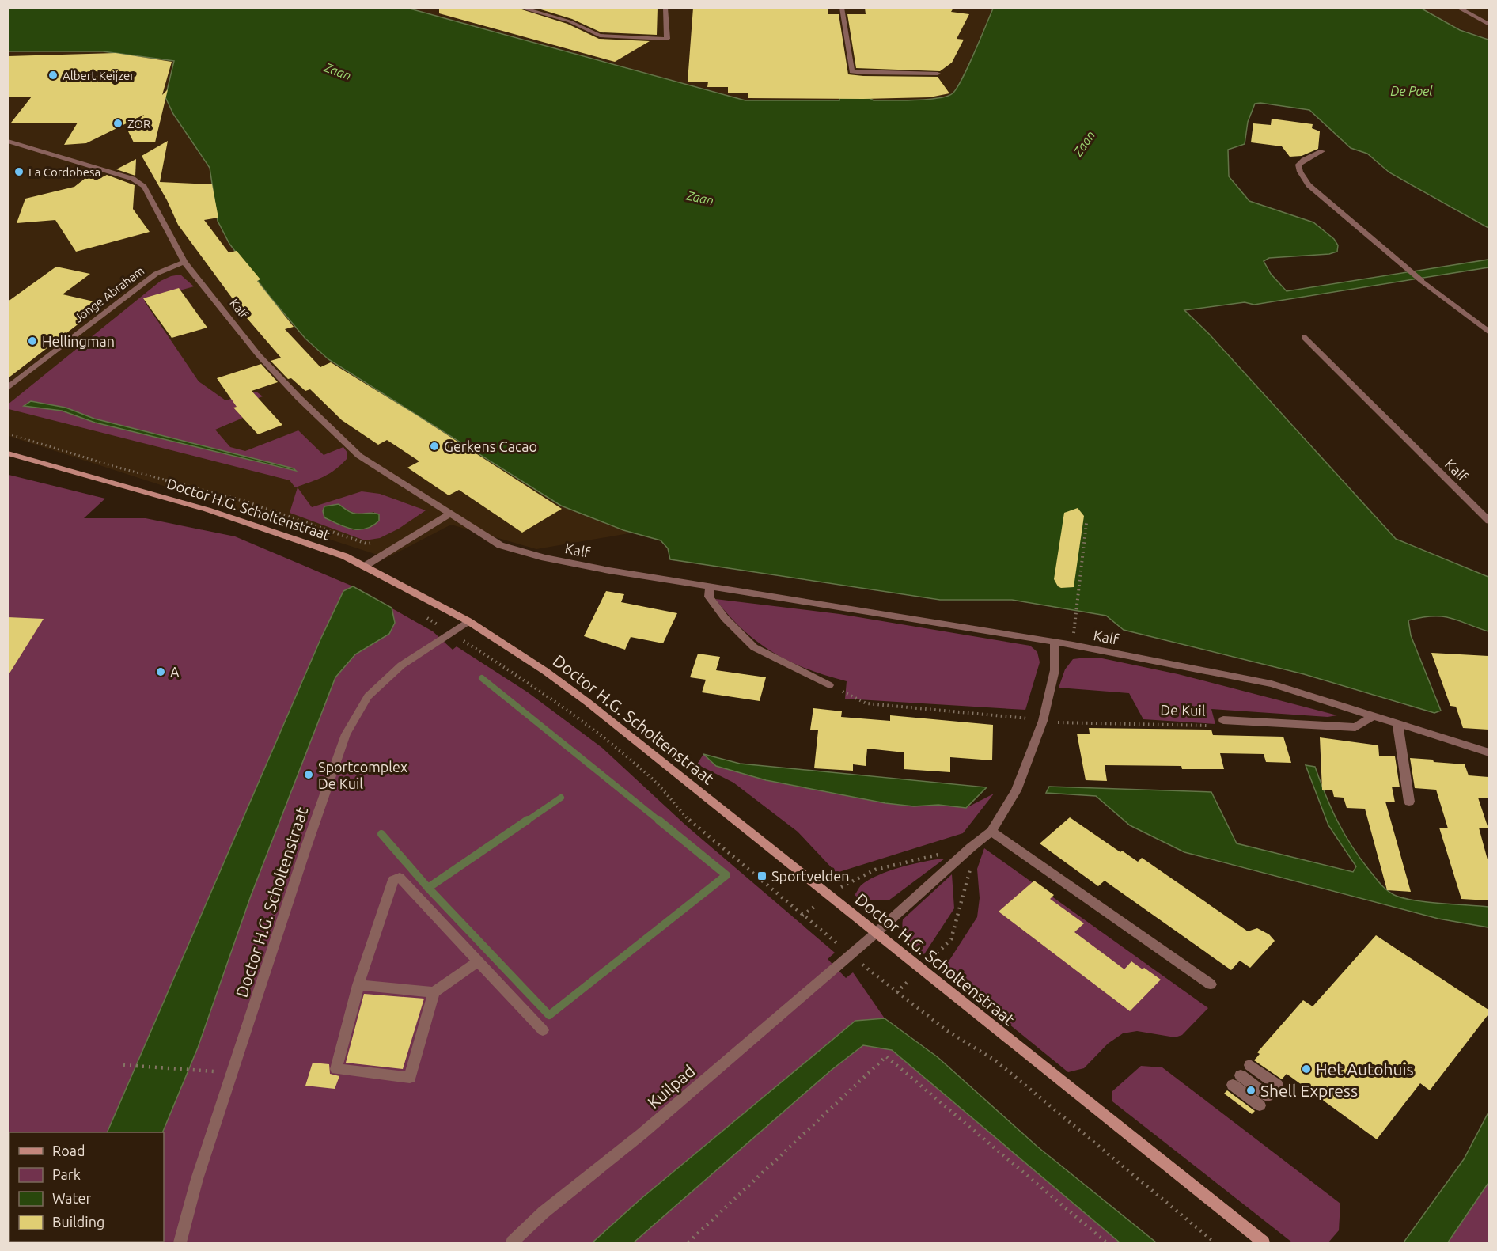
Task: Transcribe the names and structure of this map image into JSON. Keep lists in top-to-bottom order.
{
  "streets": {
    "main road": ["Doctor H.G. Scholtenstraat"],
    "street": [
      "Jonge Abraham",
      "Kalf",
      "De Kuil",
      "Kuilpad"
    ]
  },
  "crossings": [
    ["Jonge Abraham", "Kalf"],
    ["Kalf", "De Kuil"]
  ],
  "water": ["Zaan", "De Poel"],
  "places": {
    "other": [
      "Albert Keijzer",
      "ZOR",
      "La Cordobesa",
      "Hellingman",
      "Gerkens Cacao",
      "A",
      "Sportcomplex De Kuil",
      "Het Autohuis",
      "Shell Express"
    ],
    "transit": ["Sportvelden"]
  },
  "legend": [
    "Road",
    "Park",
    "Water",
    "Building"
  ]
}
